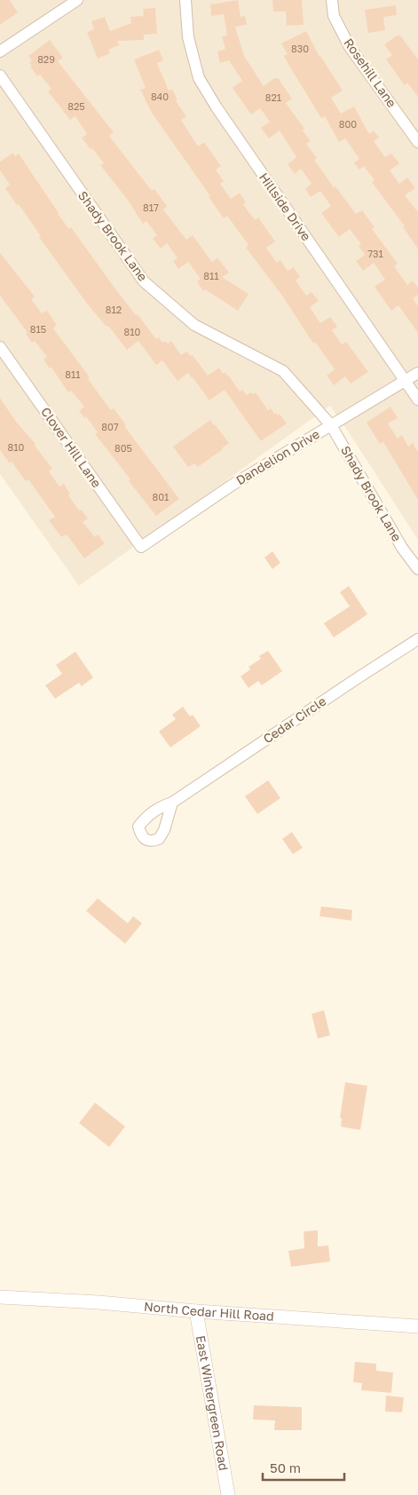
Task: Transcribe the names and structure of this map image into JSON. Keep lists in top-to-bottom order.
{
  "streets": {
    "street": [
      "Rosehill Lane",
      "Hillside Drive",
      "Shady Brook Lane",
      "Clover Hill Lane",
      "Dandelion Drive",
      "Cedar Circle",
      "North Cedar Hill Road",
      "East Wintergreen Road"
    ]
  },
  "crossings": [
    ["Hillside Drive", "Dandelion Drive"],
    ["Shady Brook Lane", "Dandelion Drive"],
    ["Clover Hill Lane", "Dandelion Drive"],
    ["North Cedar Hill Road", "East Wintergreen Road"]
  ],
  "house_numbers": [
    "830",
    "829",
    "840",
    "821",
    "825",
    "800",
    "817",
    "731",
    "811",
    "812",
    "815",
    "810",
    "811",
    "807",
    "810",
    "805",
    "801"
  ],
  "scale_bar": "50 m"
}
